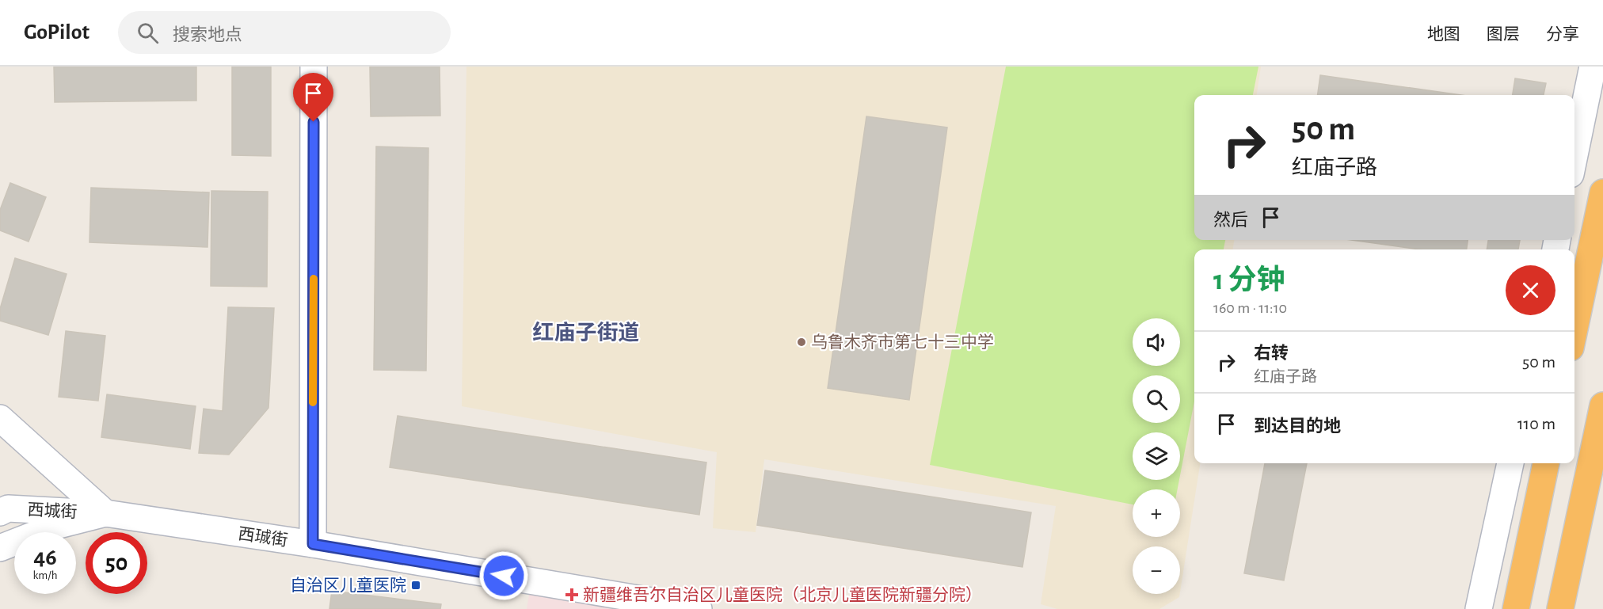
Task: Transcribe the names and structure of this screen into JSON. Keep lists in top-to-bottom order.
{
  "streets": {
    "main road": ["西城街", "西珹街"]
  },
  "crossings": [
    ["西城街", "西珹街"]
  ],
  "districts": ["红庙子街道"],
  "places": {
    "other": ["乌鲁木齐市第七十三中学"],
    "transit": ["自治区儿童医院"],
    "health": ["新疆维吾尔自治区儿童医院（北京儿童医院新疆分院）"]
  },
  "page": {
    "header": "GoPilot",
    "search": "搜索地点",
    "nav": ["地图", "图层", "分享"],
    "turn": ["50 m", "红庙子路"],
    "then": "然后",
    "heading": ["1 分钟", "160 m · 11:10"],
    "map_buttons": ["+", "−"],
    "list": [
      {
        "name": "右转",
        "note": "红庙子路",
        "value": "50 m"
      },
      {
        "name": "到达目的地",
        "value": "110 m"
      }
    ],
    "speed": "46 km/h",
    "limit": "50"
  }
}
